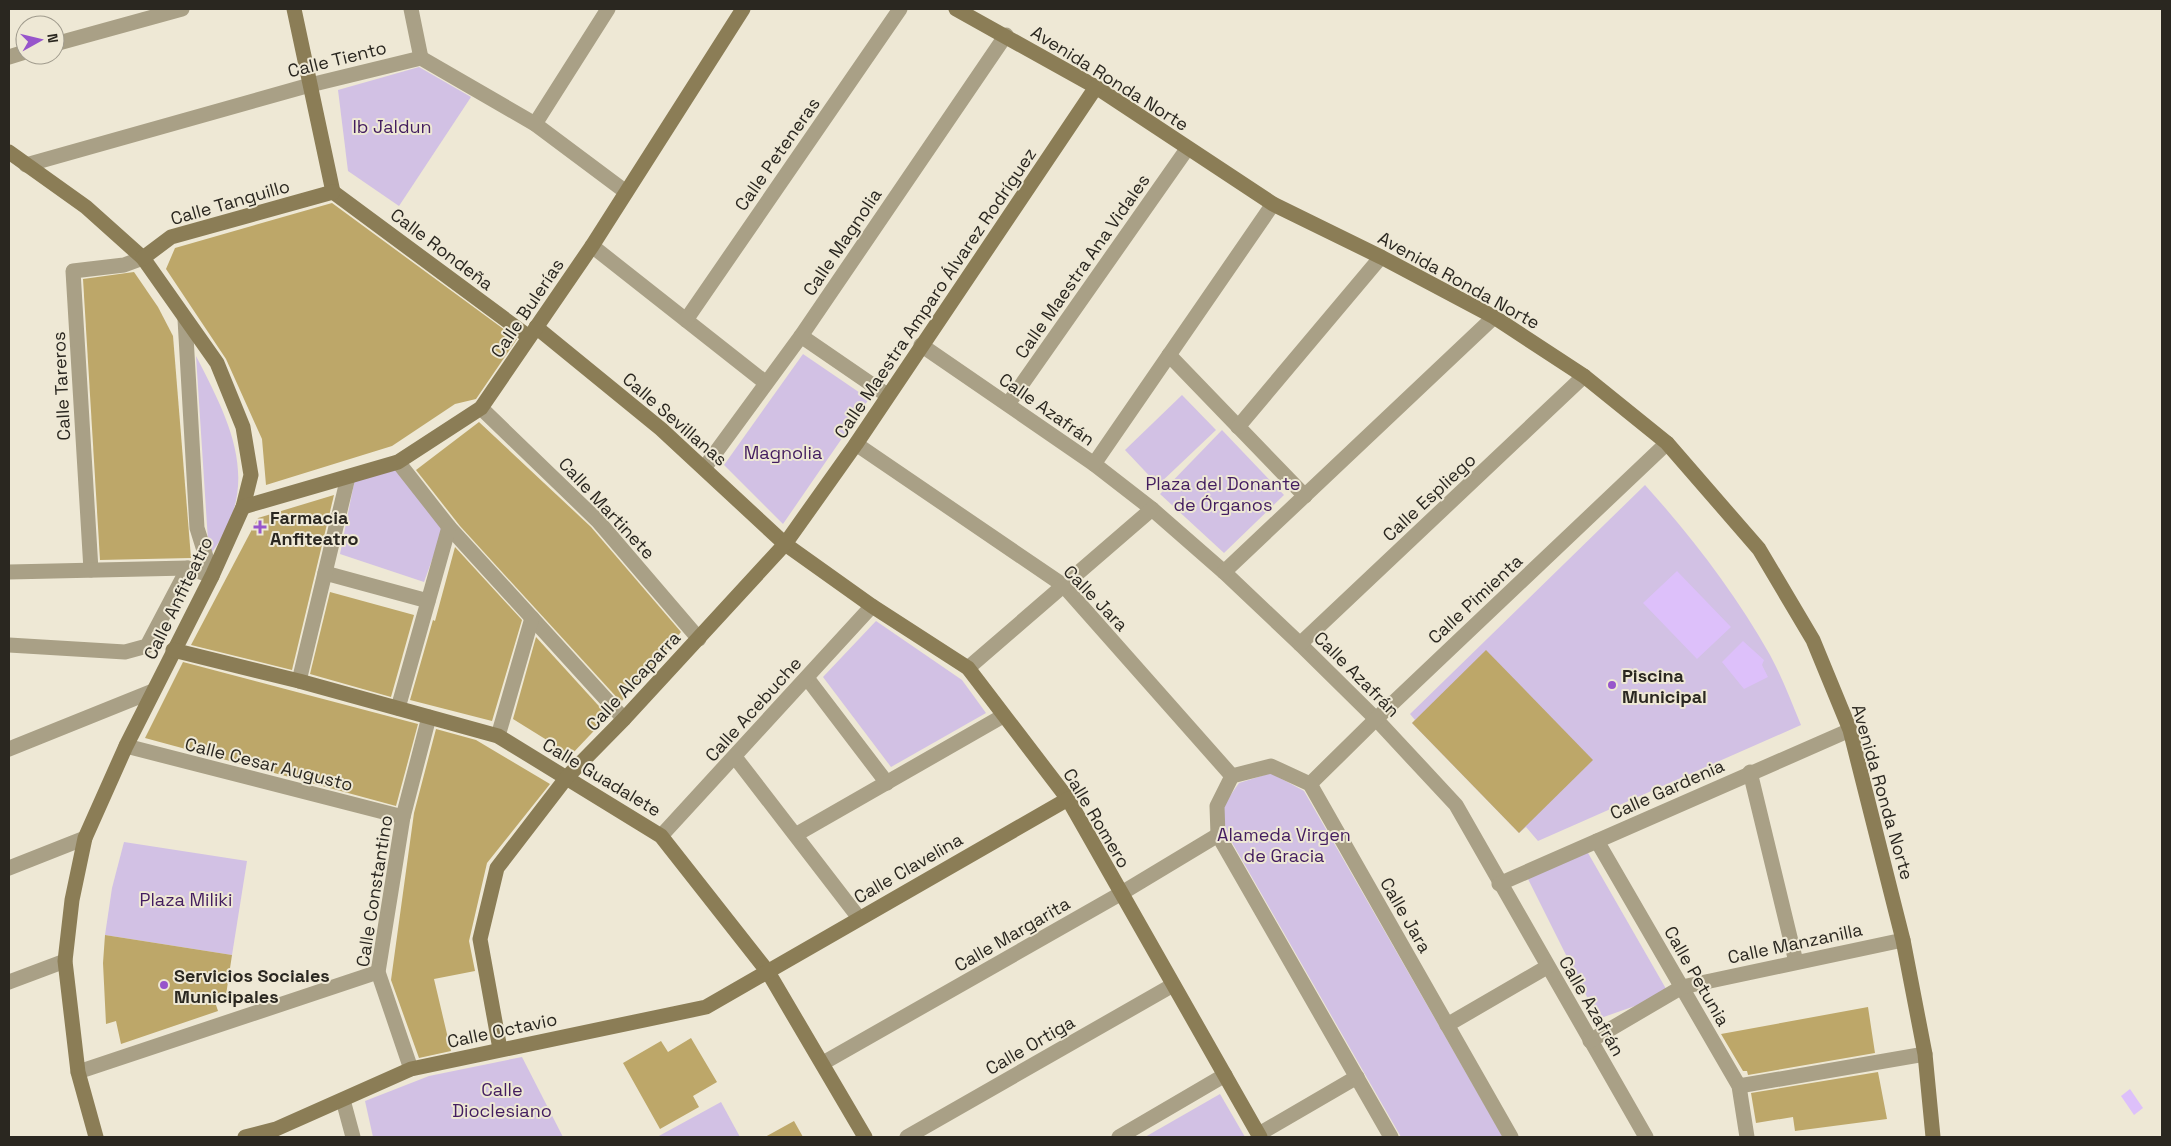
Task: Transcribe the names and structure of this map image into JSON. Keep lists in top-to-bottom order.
{
  "streets": {
    "street": [
      "Calle Tiento",
      "Avenida Ronda Norte",
      "Calle Peteneras",
      "Calle Tanguillo",
      "Calle Magnolia",
      "Calle Rondeña",
      "Calle Maestra Ana Vidales",
      "Calle Maestra Amparo Álvarez Rodríguez",
      "Calle Bulerías",
      "Calle Tareros",
      "Calle Azafrán",
      "Calle Sevillanas",
      "Calle Espliego",
      "Calle Martinete",
      "Calle Anfiteatro",
      "Calle Jara",
      "Calle Pimienta",
      "Calle Alcaparra",
      "Calle Acebuche",
      "Calle Cesar Augusto",
      "Calle Guadalete",
      "Calle Gardenia",
      "Calle Romero",
      "Calle Clavelina",
      "Calle Constantino",
      "Calle Margarita",
      "Calle Manzanilla",
      "Calle Petunia",
      "Calle Octavio",
      "Calle Ortiga"
    ]
  },
  "crossings": [
    ["Calle Tiento", "Calle Anfiteatro"],
    ["Avenida Ronda Norte", "Calle Magnolia"],
    ["Avenida Ronda Norte", "Calle Maestra Ana Vidales"],
    ["Avenida Ronda Norte", "Calle Maestra Amparo Álvarez Rodríguez"],
    ["Avenida Ronda Norte", "Calle Espliego"],
    ["Avenida Ronda Norte", "Calle Pimienta"],
    ["Avenida Ronda Norte", "Calle Gardenia"],
    ["Avenida Ronda Norte", "Calle Manzanilla"],
    ["Calle Tanguillo", "Calle Rondeña"],
    ["Calle Tanguillo", "Calle Tareros"],
    ["Calle Tanguillo", "Calle Anfiteatro"],
    ["Calle Magnolia", "Calle Sevillanas"],
    ["Calle Rondeña", "Calle Bulerías"],
    ["Calle Rondeña", "Calle Sevillanas"],
    ["Calle Maestra Ana Vidales", "Calle Azafrán"],
    ["Calle Maestra Amparo Álvarez Rodríguez", "Calle Azafrán"],
    ["Calle Maestra Amparo Álvarez Rodríguez", "Calle Sevillanas"],
    ["Calle Maestra Amparo Álvarez Rodríguez", "Calle Jara"],
    ["Calle Maestra Amparo Álvarez Rodríguez", "Calle Alcaparra"],
    ["Calle Maestra Amparo Álvarez Rodríguez", "Calle Romero"],
    ["Calle Bulerías", "Calle Sevillanas"],
    ["Calle Bulerías", "Calle Martinete"],
    ["Calle Bulerías", "Calle Anfiteatro"],
    ["Calle Tareros", "Calle Anfiteatro"],
    ["Calle Azafrán", "Calle Espliego"],
    ["Calle Azafrán", "Calle Pimienta"],
    ["Calle Azafrán", "Calle Gardenia"],
    ["Calle Azafrán", "Calle Manzanilla"],
    ["Calle Sevillanas", "Calle Alcaparra"],
    ["Calle Sevillanas", "Calle Romero"],
    ["Calle Martinete", "Calle Alcaparra"],
    ["Calle Anfiteatro", "Calle Cesar Augusto"],
    ["Calle Anfiteatro", "Calle Guadalete"],
    ["Calle Jara", "Calle Pimienta"],
    ["Calle Alcaparra", "Calle Guadalete"],
    ["Calle Alcaparra", "Calle Romero"],
    ["Calle Alcaparra", "Calle Octavio"],
    ["Calle Acebuche", "Calle Guadalete"],
    ["Calle Acebuche", "Calle Romero"],
    ["Calle Cesar Augusto", "Calle Constantino"],
    ["Calle Guadalete", "Calle Clavelina"],
    ["Calle Guadalete", "Calle Constantino"],
    ["Calle Guadalete", "Calle Margarita"],
    ["Calle Guadalete", "Calle Octavio"],
    ["Calle Gardenia", "Calle Petunia"],
    ["Calle Romero", "Calle Clavelina"],
    ["Calle Romero", "Calle Margarita"],
    ["Calle Romero", "Calle Ortiga"],
    ["Calle Clavelina", "Calle Octavio"],
    ["Calle Constantino", "Calle Octavio"],
    ["Calle Manzanilla", "Calle Petunia"]
  ],
  "parks": [
    "Ib Jaldun",
    "Magnolia",
    "Plaza del Donante de Órganos",
    "Alameda Virgen de Gracia",
    "Plaza Miliki",
    "Calle Dioclesiano"
  ],
  "places": {
    "health": ["Farmacia Anfiteatro"],
    "other": ["Piscina Municipal", "Servicios Sociales Municipales"]
  },
  "north": "right"
}
